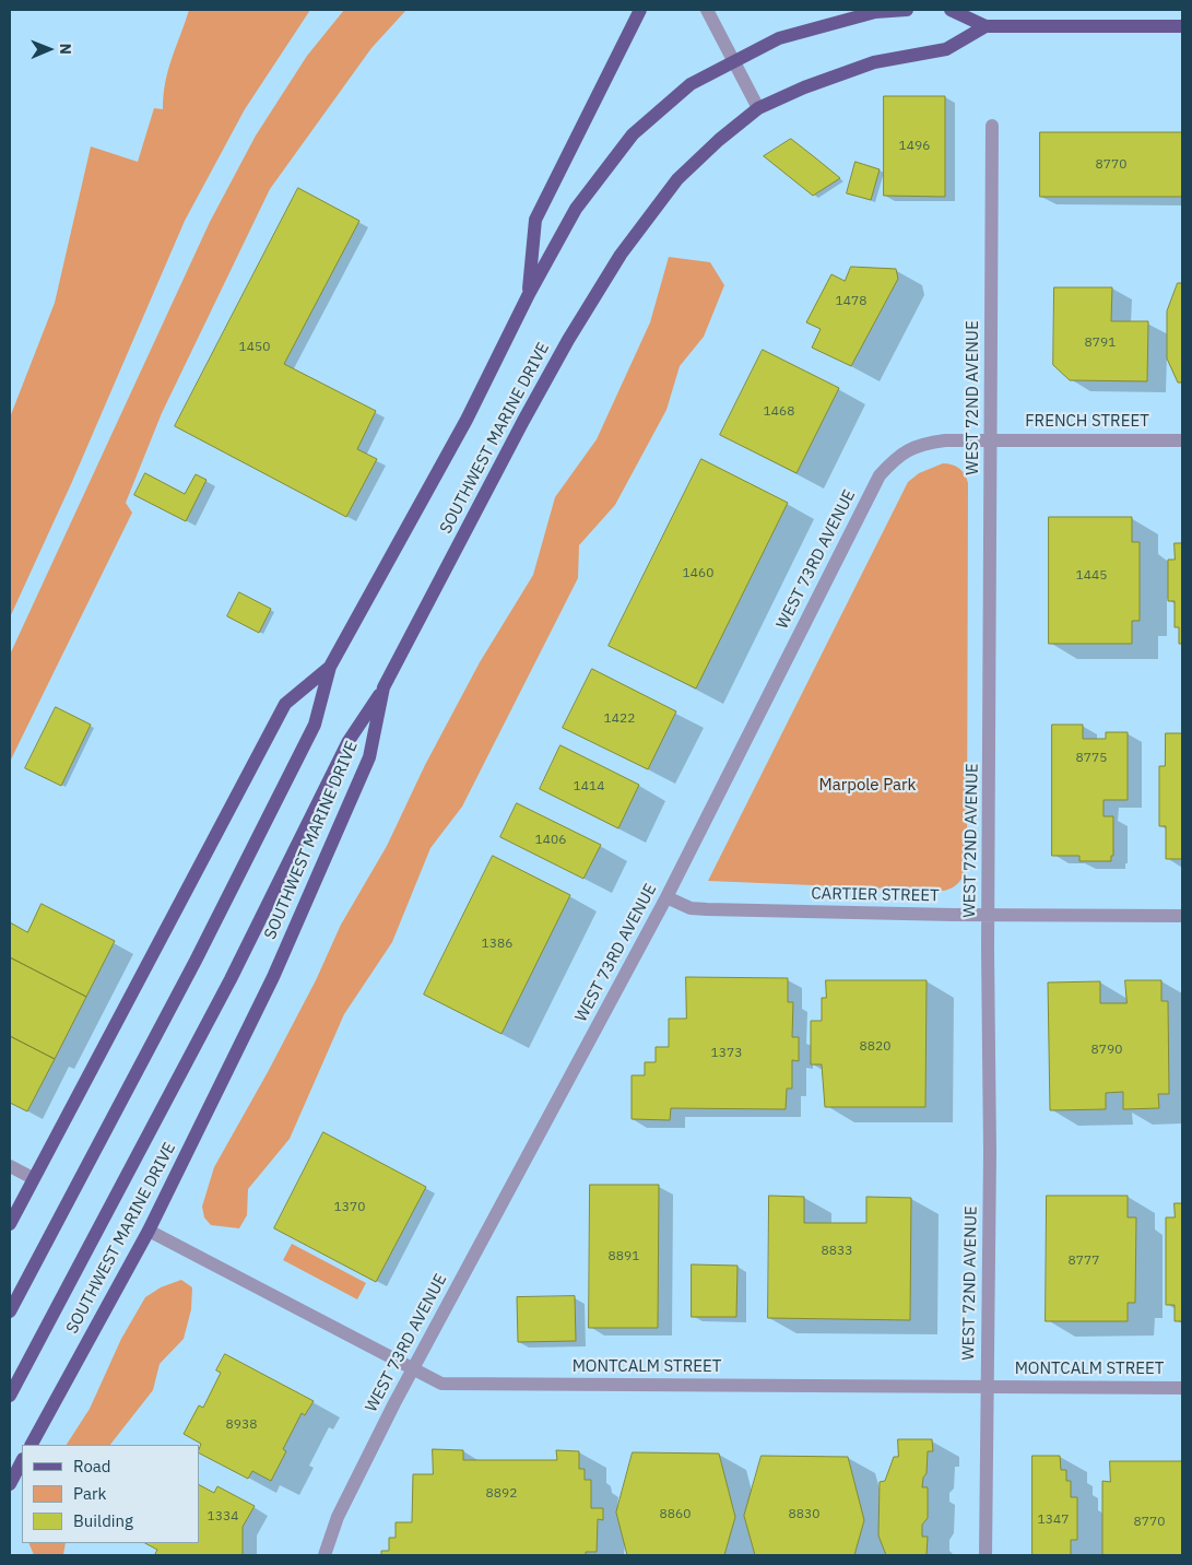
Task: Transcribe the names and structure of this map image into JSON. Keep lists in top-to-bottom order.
{
  "streets": {
    "main road": ["SOUTHWEST MARINE DRIVE"],
    "street": [
      "WEST 72ND AVENUE",
      "FRENCH STREET",
      "WEST 73RD AVENUE",
      "CARTIER STREET",
      "MONTCALM STREET"
    ]
  },
  "crossings": [
    ["WEST 72ND AVENUE", "FRENCH STREET"],
    ["WEST 72ND AVENUE", "WEST 73RD AVENUE"],
    ["WEST 72ND AVENUE", "CARTIER STREET"],
    ["WEST 72ND AVENUE", "MONTCALM STREET"],
    ["FRENCH STREET", "WEST 73RD AVENUE"],
    ["SOUTHWEST MARINE DRIVE", "MONTCALM STREET"],
    ["WEST 73RD AVENUE", "CARTIER STREET"],
    ["WEST 73RD AVENUE", "MONTCALM STREET"]
  ],
  "parks": ["Marpole Park"],
  "house_numbers": [
    "1496",
    "8770",
    "1478",
    "8791",
    "1450",
    "1468",
    "1460",
    "1445",
    "1422",
    "8775",
    "1414",
    "1406",
    "1386",
    "8820",
    "8790",
    "1373",
    "1370",
    "8833",
    "8891",
    "8777",
    "8938",
    "8892",
    "8860",
    "8830",
    "1334",
    "1347",
    "8770"
  ],
  "legend": ["Road", "Park", "Building"],
  "north": "right"
}
